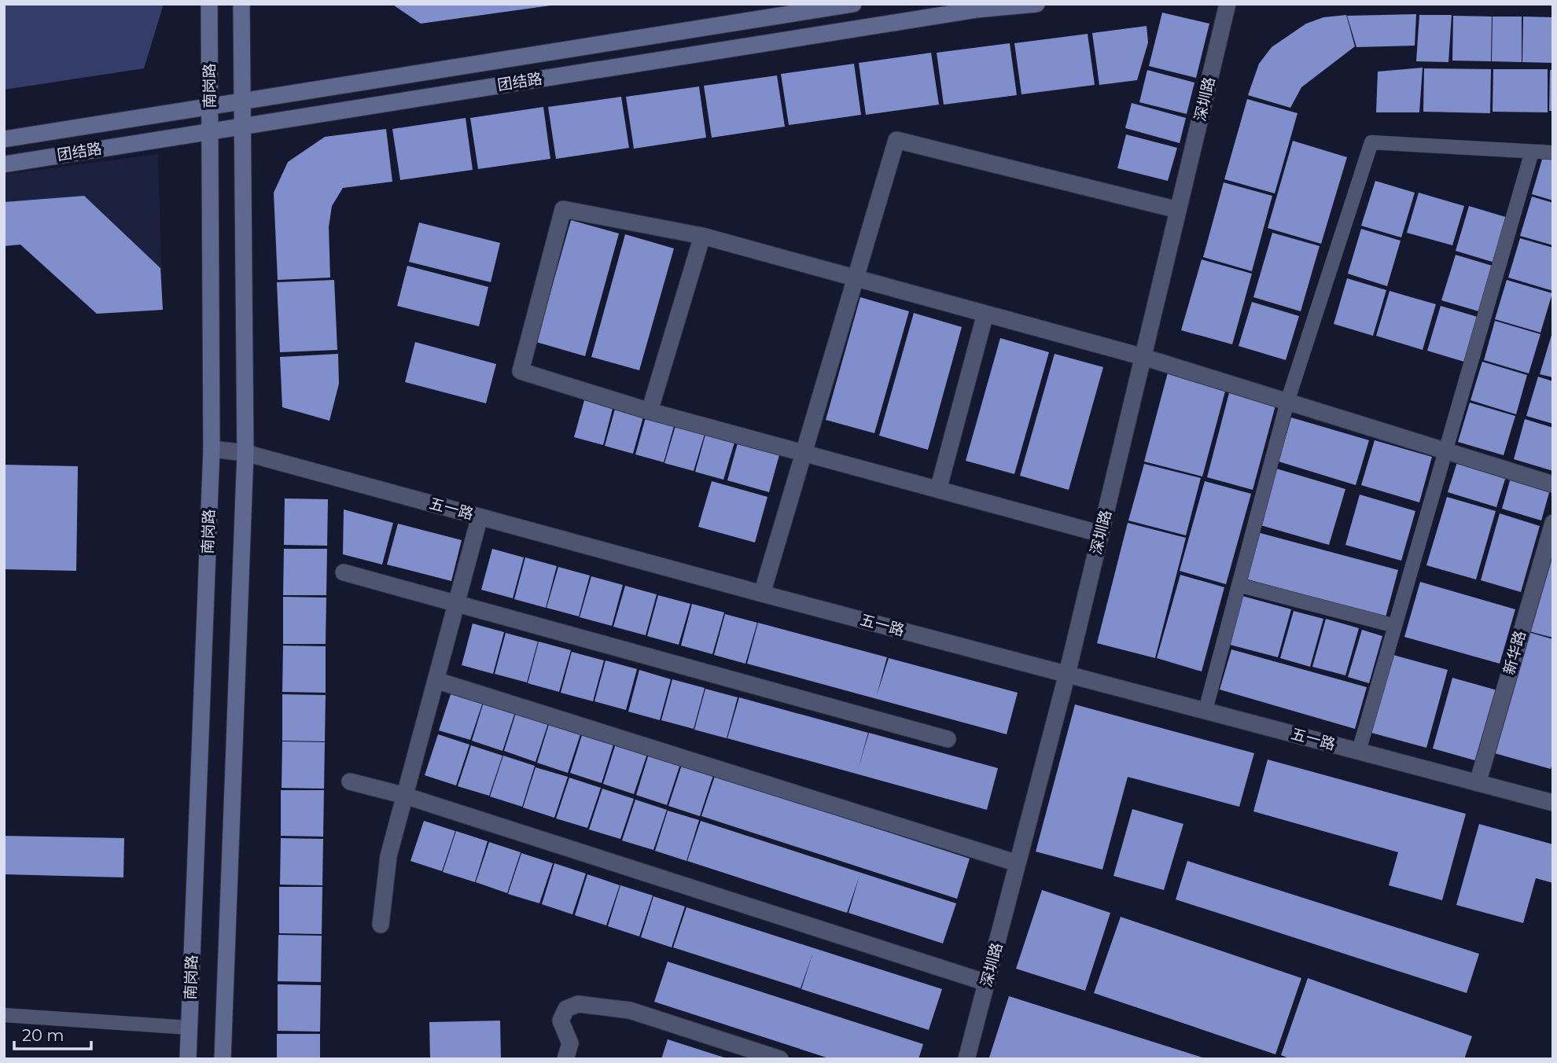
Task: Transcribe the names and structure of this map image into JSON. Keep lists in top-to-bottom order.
{
  "streets": {
    "main road": ["团结路", "南岗路"],
    "street": ["深圳路", "五一路", "新华路"]
  },
  "crossings": [
    ["团结路", "南岗路"],
    ["南岗路", "五一路"],
    ["深圳路", "五一路"],
    ["五一路", "新华路"]
  ],
  "scale_bar": "20 m"
}
